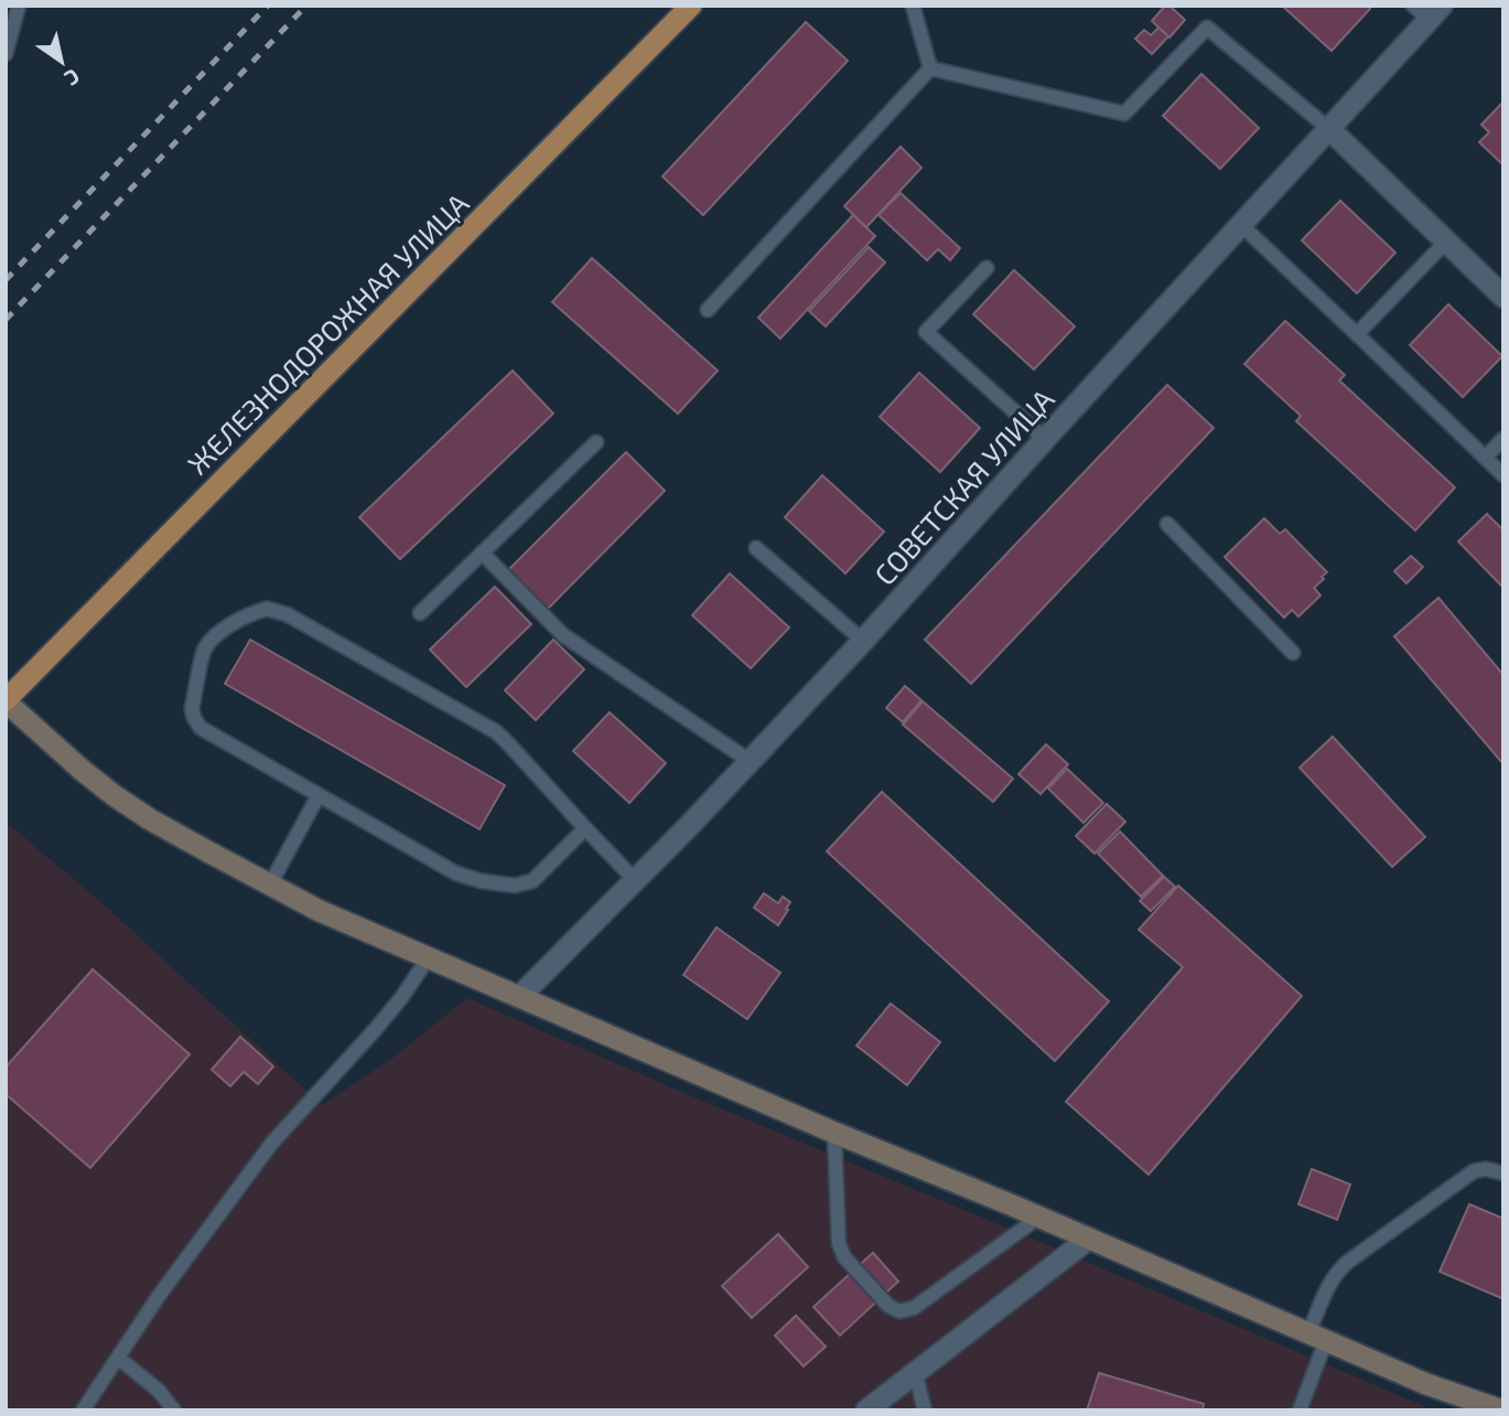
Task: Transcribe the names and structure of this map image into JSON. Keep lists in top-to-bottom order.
{
  "streets": {
    "main road": ["ЖЕЛЕЗНОДОРОЖНАЯ УЛИЦА"],
    "street": ["СОВЕТСКАЯ УЛИЦА"]
  },
  "north": "bottom right"
}
